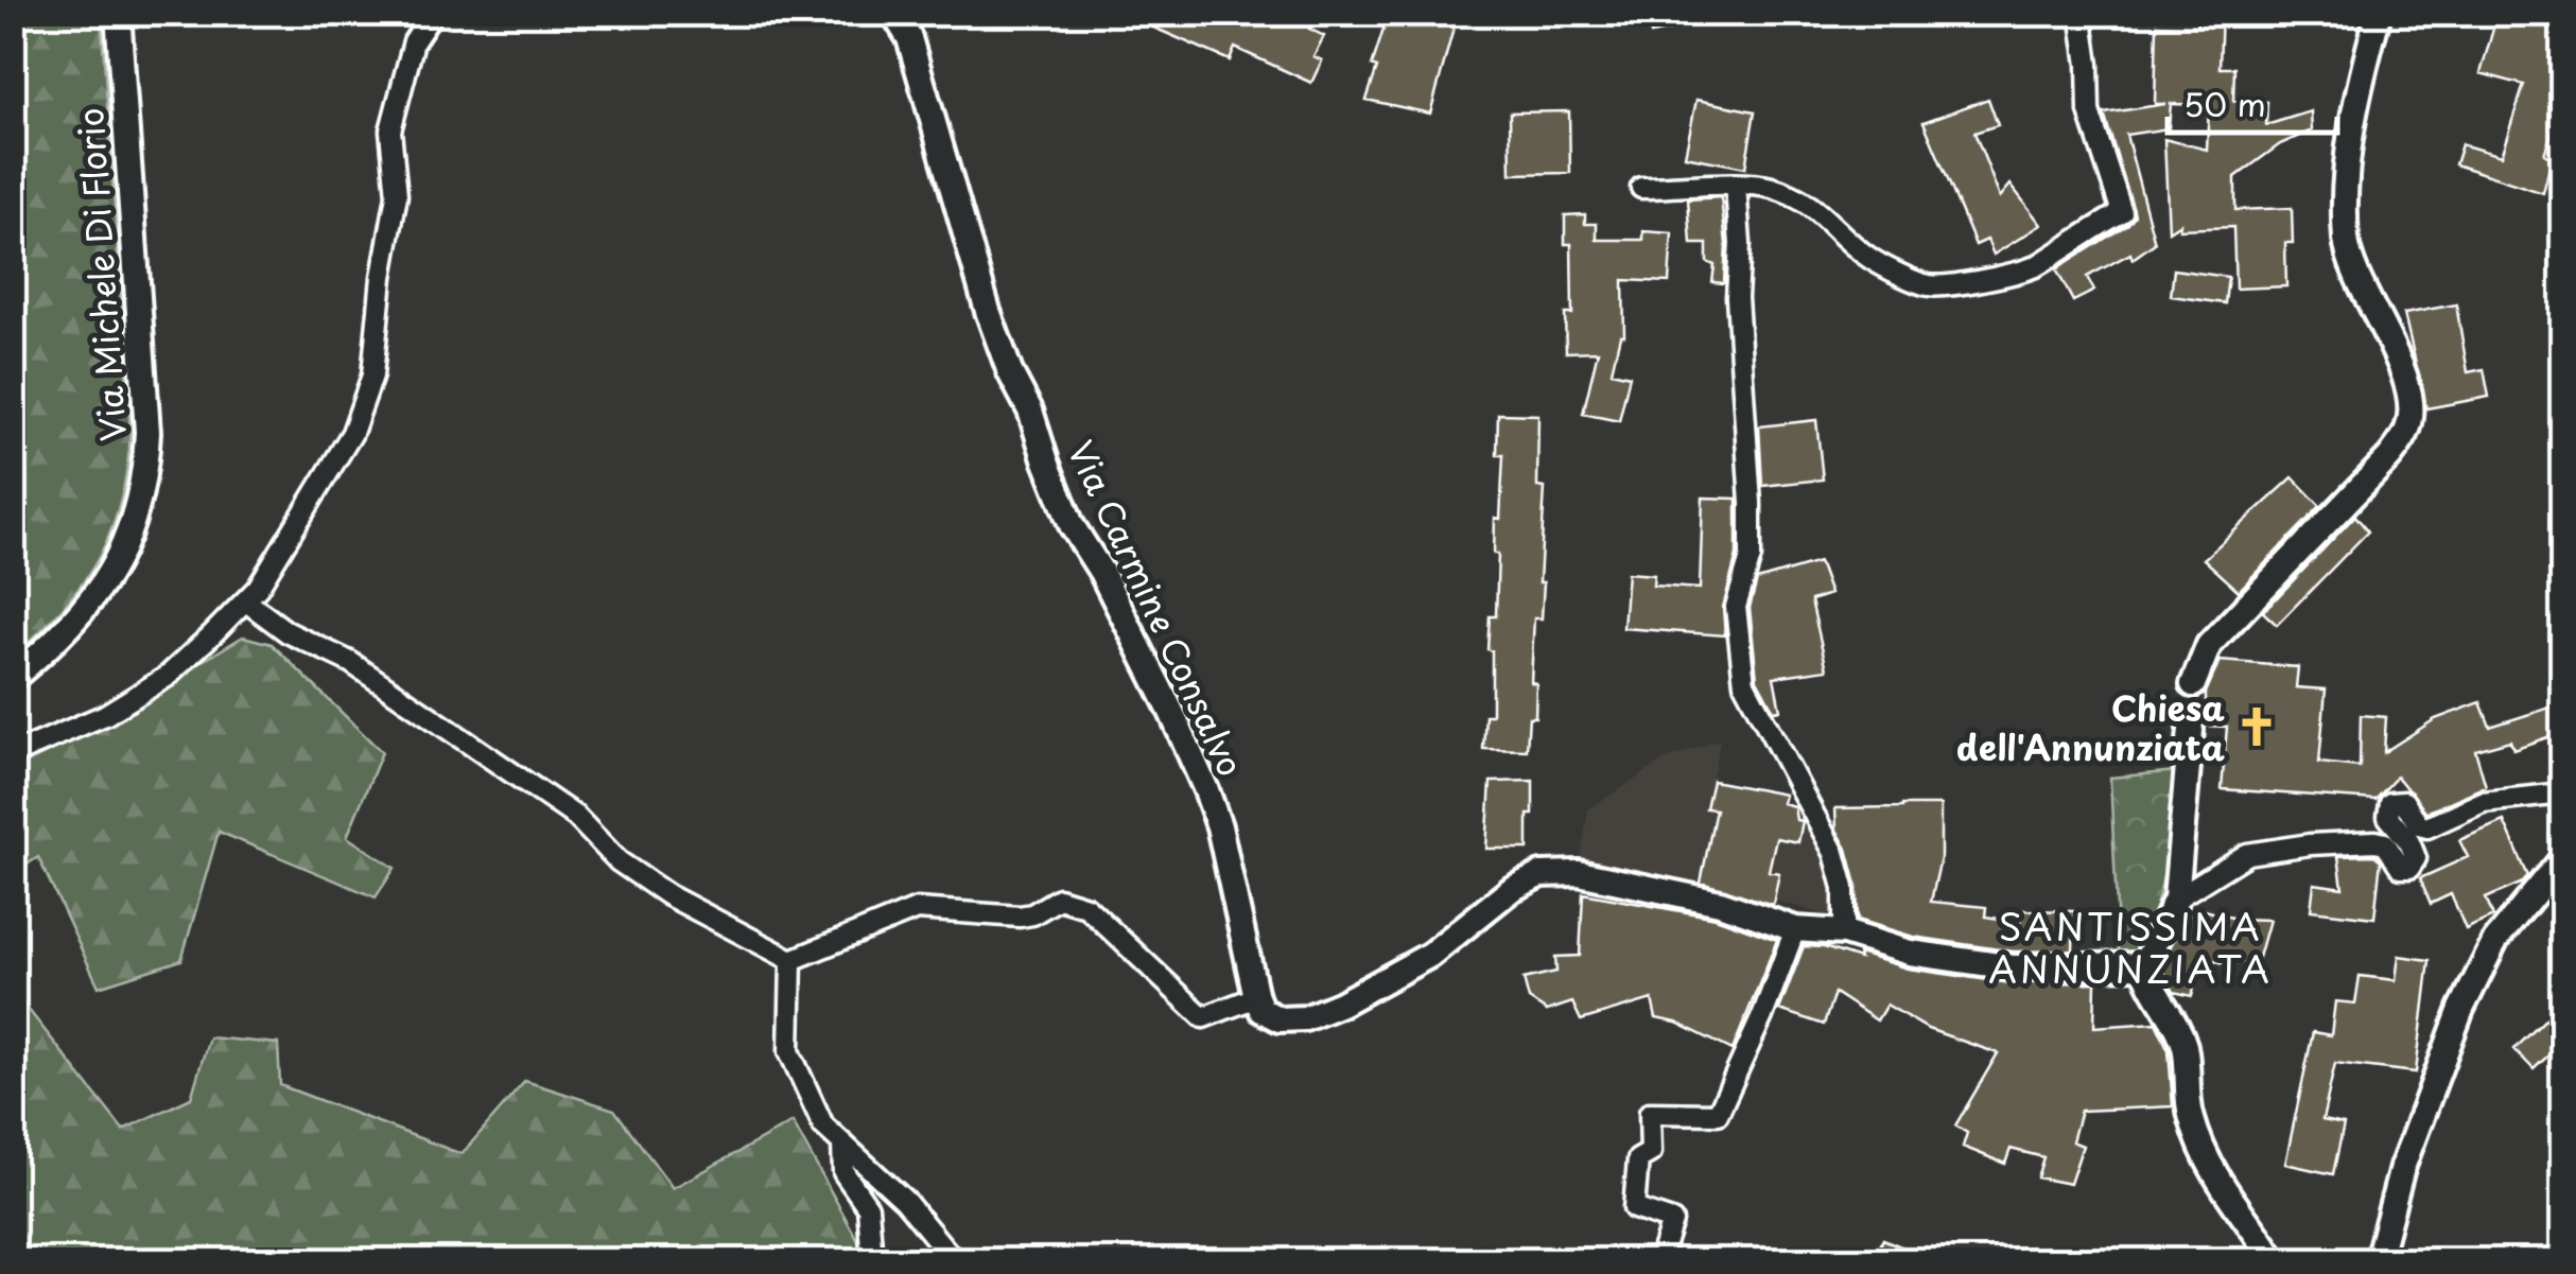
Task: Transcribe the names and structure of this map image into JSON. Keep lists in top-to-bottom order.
{
  "streets": {
    "street": ["Via Michele Di Florio", "Via Carmine Consalvo"]
  },
  "districts": ["SANTISSIMA ANNUNZIATA"],
  "places": {
    "church": ["Chiesa dell'Annunziata"]
  },
  "scale_bar": "50 m"
}
